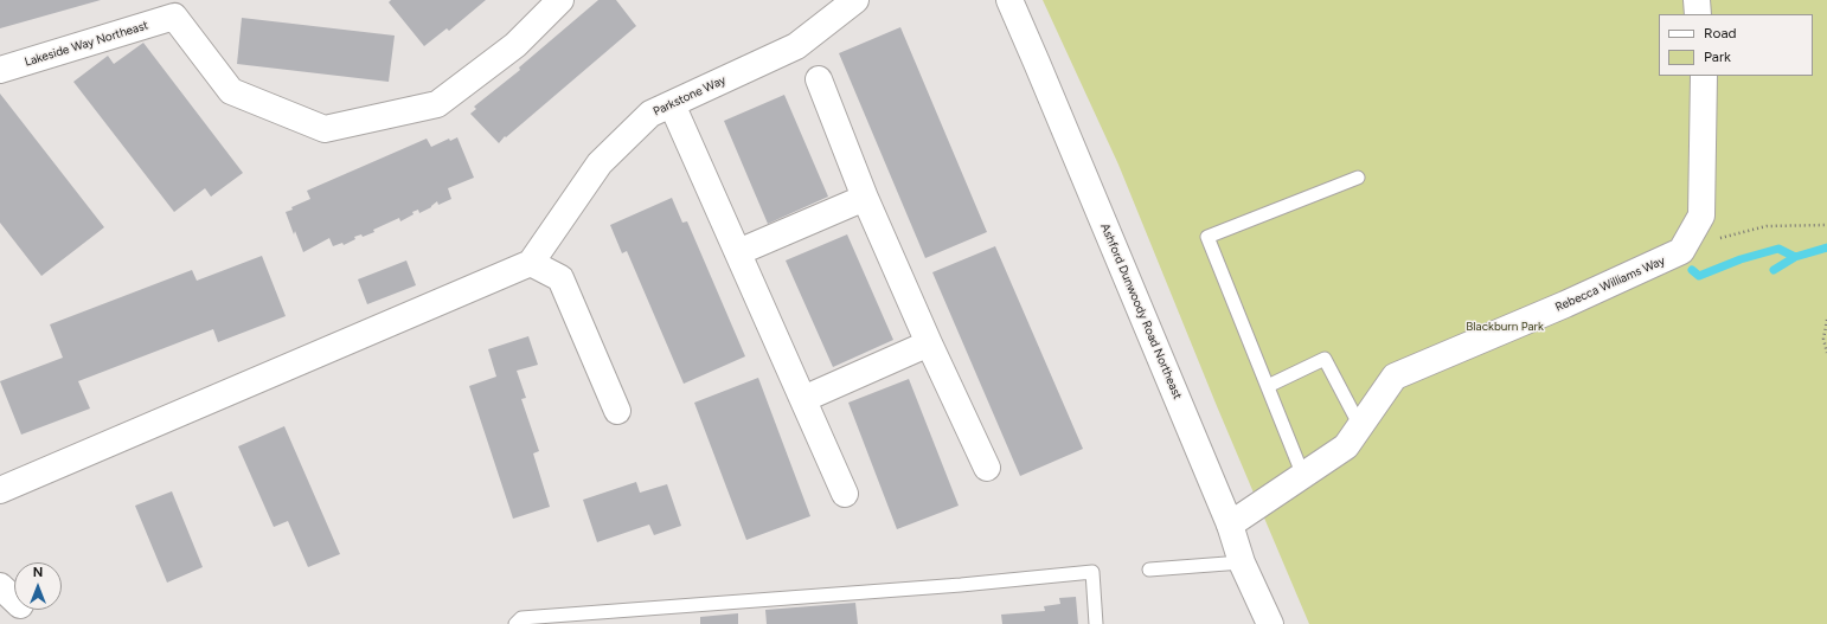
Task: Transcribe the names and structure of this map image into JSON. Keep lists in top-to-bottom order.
{
  "streets": {
    "street": [
      "Lakeside Way Northeast",
      "Parkstone Way",
      "Rebecca Williams Way",
      "Ashford Dunwoody Road Northeast"
    ]
  },
  "crossings": [
    ["Rebecca Williams Way", "Ashford Dunwoody Road Northeast"]
  ],
  "parks": ["Blackburn Park"],
  "legend": ["Road", "Park"],
  "north": "top"
}
